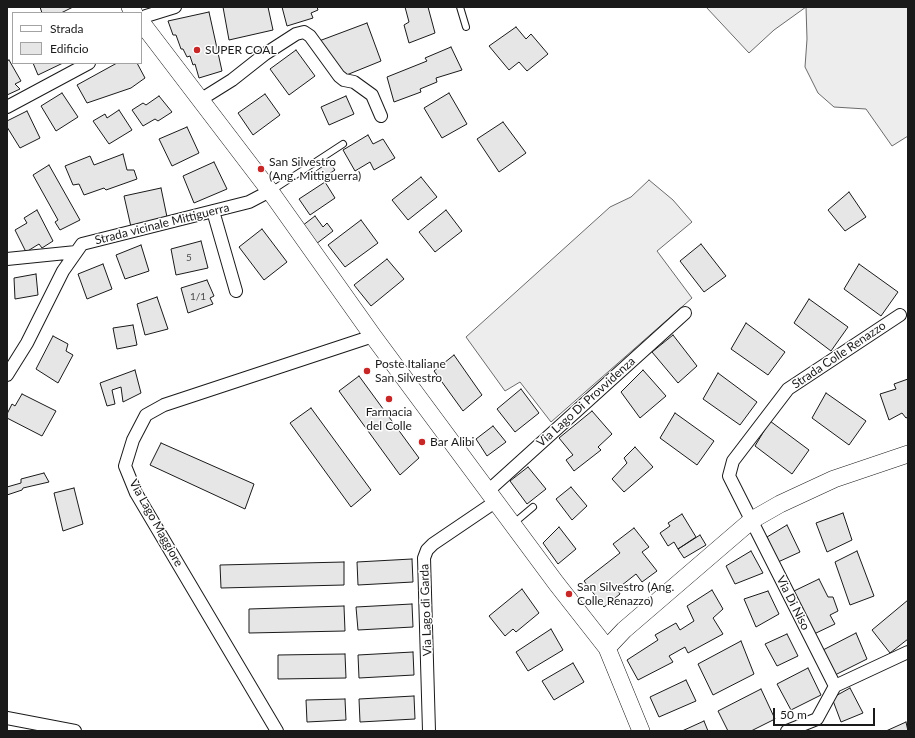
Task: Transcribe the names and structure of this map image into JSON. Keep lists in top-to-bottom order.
{
  "streets": {
    "street": [
      "Strada vicinale Mittiguerra",
      "Strada Colle Renazzo",
      "Via Lago Di Provvidenza",
      "Via Lago Maggiore",
      "Via Di Niso",
      "Via Lago di Garda"
    ]
  },
  "crossings": [
    ["Strada Colle Renazzo", "Via Di Niso"],
    ["Via Lago Di Provvidenza", "Via Lago di Garda"]
  ],
  "places": [
    "SUPER COAL",
    "San Silvestro (Ang. Mittiguerra)",
    "Poste Italiane San Silvestro",
    "Farmacia del Colle",
    "Bar Alibi",
    "San Silvestro (Ang. Colle Renazzo)"
  ],
  "house_numbers": ["5", "1/1"],
  "legend": ["Strada", "Edificio"],
  "scale_bar": "50 m"
}
